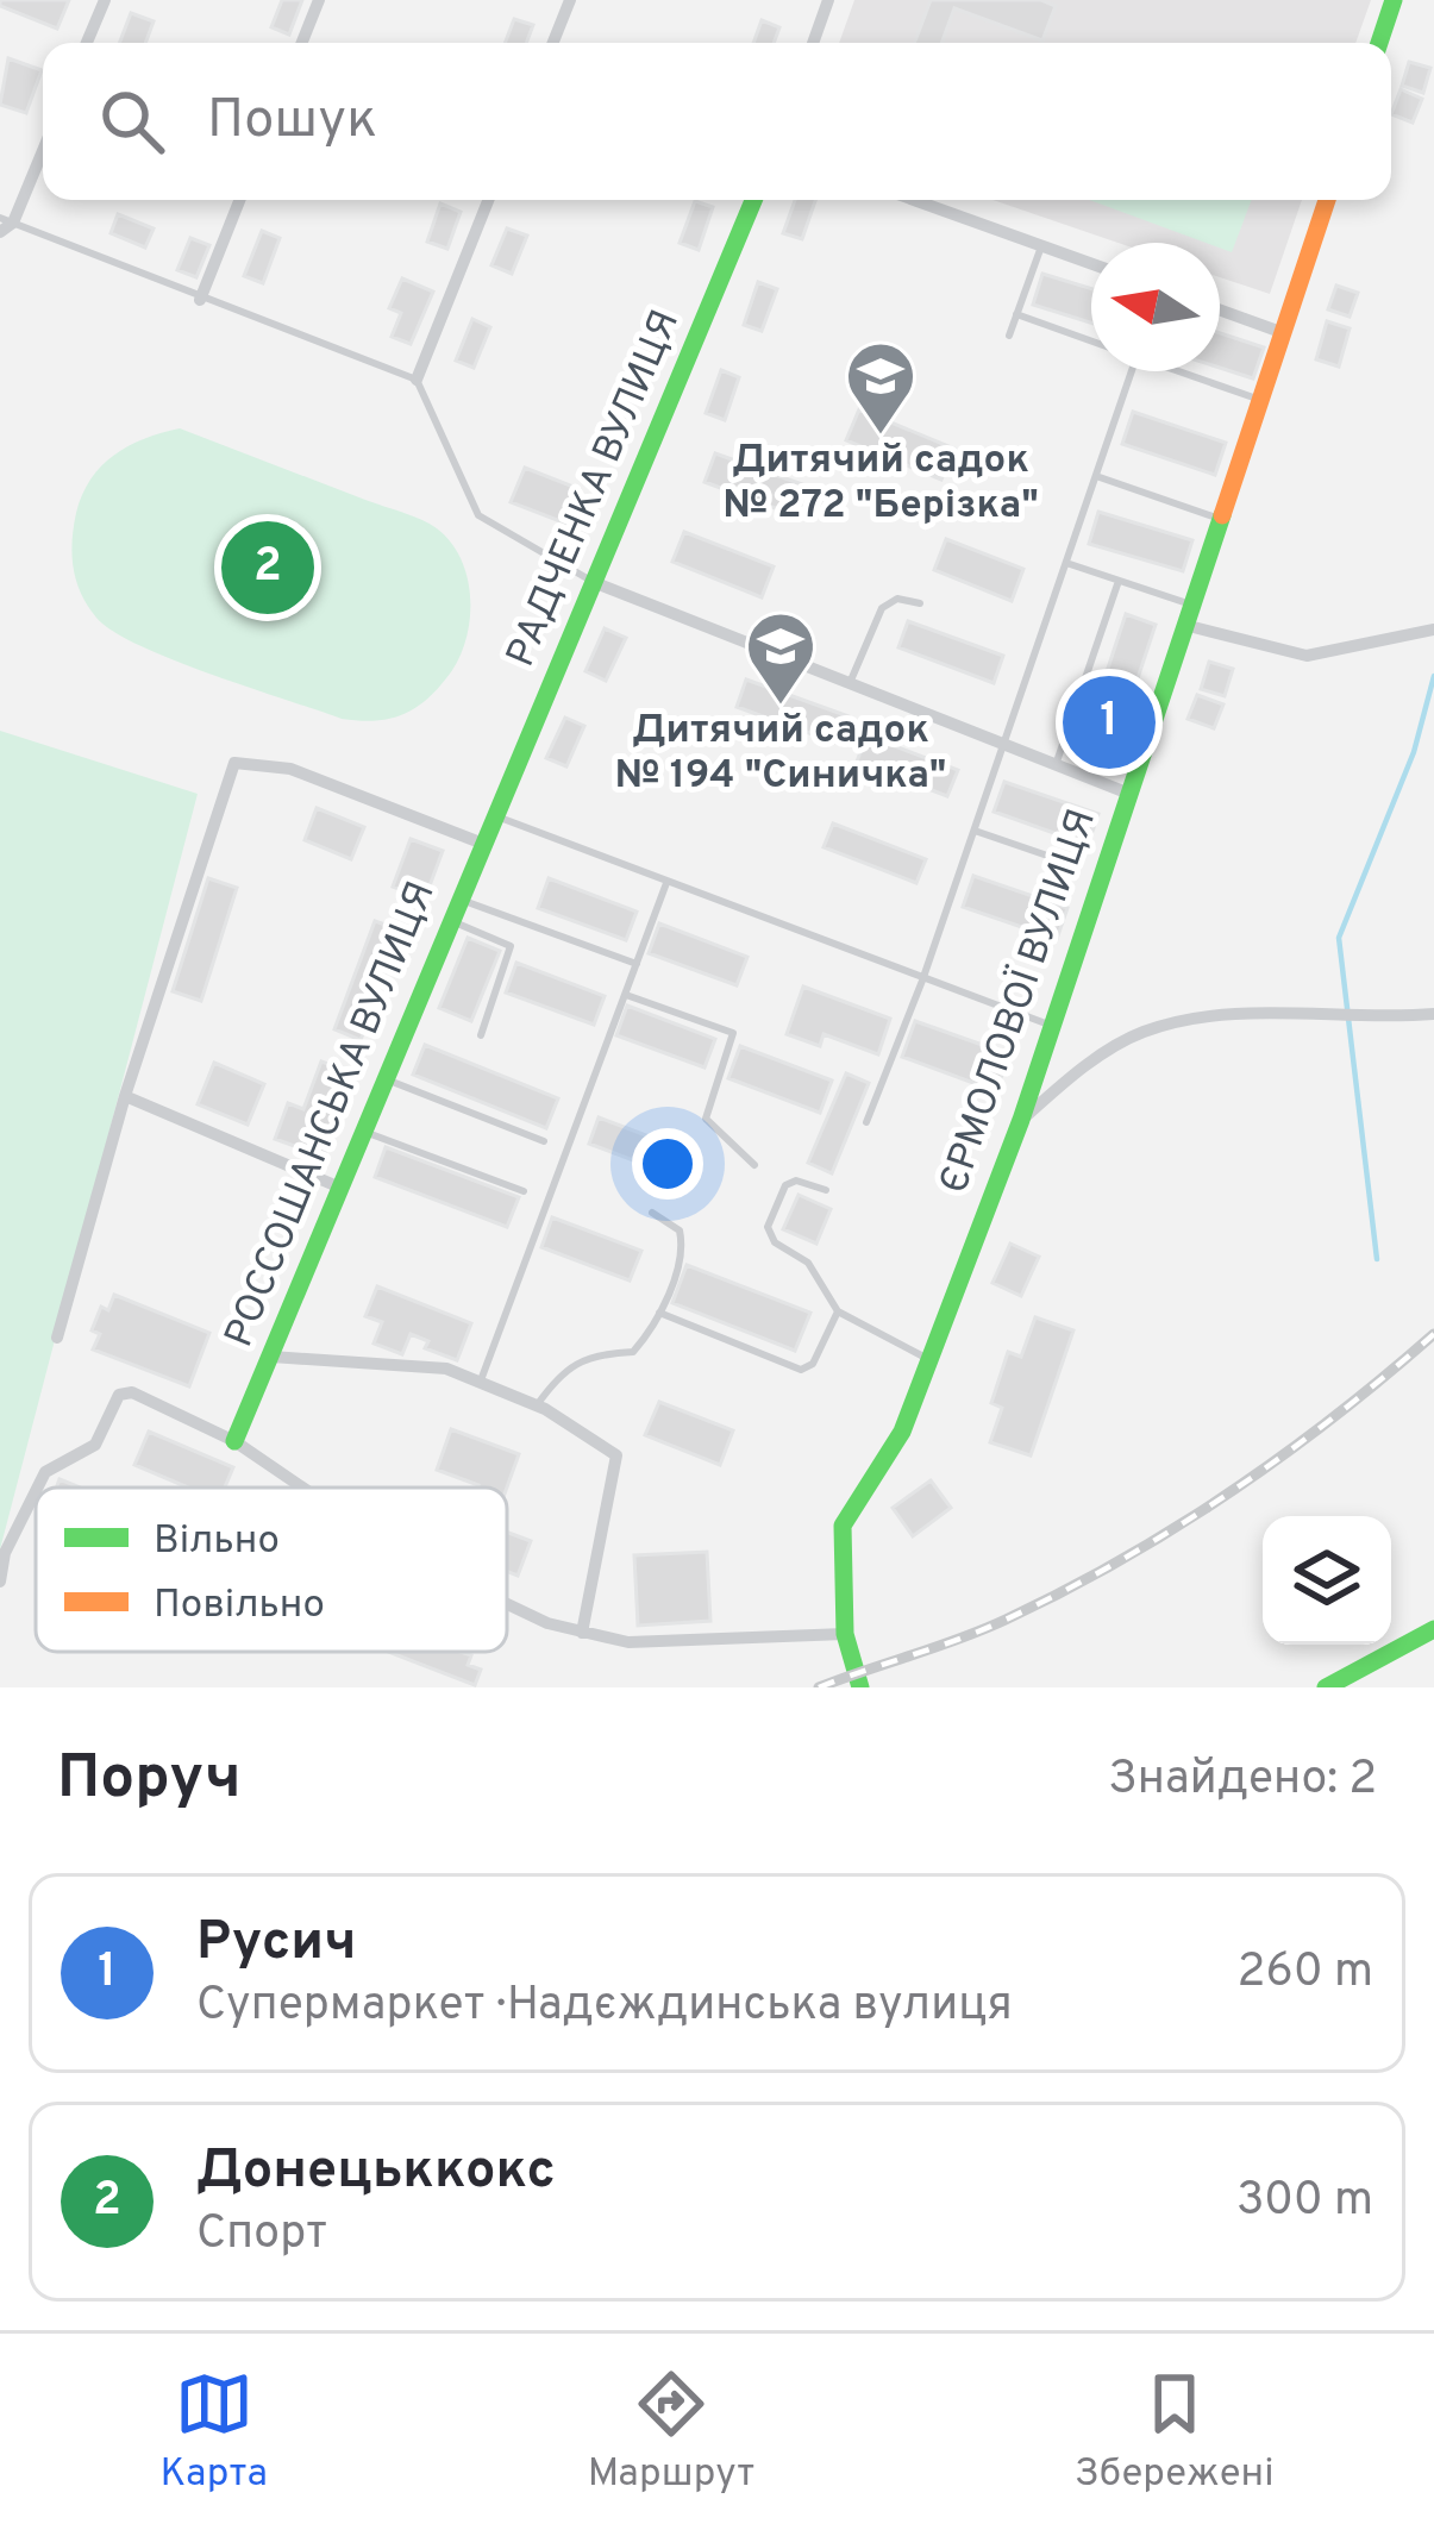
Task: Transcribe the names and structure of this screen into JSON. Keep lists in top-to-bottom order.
{
  "streets": {
    "street": ["РАДЧЕНКА ВУЛИЦЯ", "ЄРМОЛОВОЇ ВУЛИЦЯ", "РОССОШАНСЬКА ВУЛИЦЯ"]
  },
  "crossings": [
    ["РАДЧЕНКА ВУЛИЦЯ", "ЄРМОЛОВОЇ ВУЛИЦЯ"],
    ["РАДЧЕНКА ВУЛИЦЯ", "РОССОШАНСЬКА ВУЛИЦЯ"]
  ],
  "places": {
    "school or university": ["Дитячий садок № 272 \"Берізка\"", "Дитячий садок № 194 \"Синичка\""]
  },
  "legend": ["Вільно", "Повільно"],
  "north": "left",
  "page": {
    "search": "Пошук",
    "pins": ["2", "1"],
    "heading": ["Поруч", "Знайдено: 2"],
    "list": [
      {
        "mark": "1",
        "name": "Русич",
        "note": "Супермаркет · Надєждинська вулиця",
        "value": "260 m"
      },
      {
        "mark": "2",
        "name": "Донецьккокс",
        "note": "Спорт",
        "value": "300 m"
      }
    ],
    "nav": ["Карта", "Маршрут", "Збережені"]
  }
}
